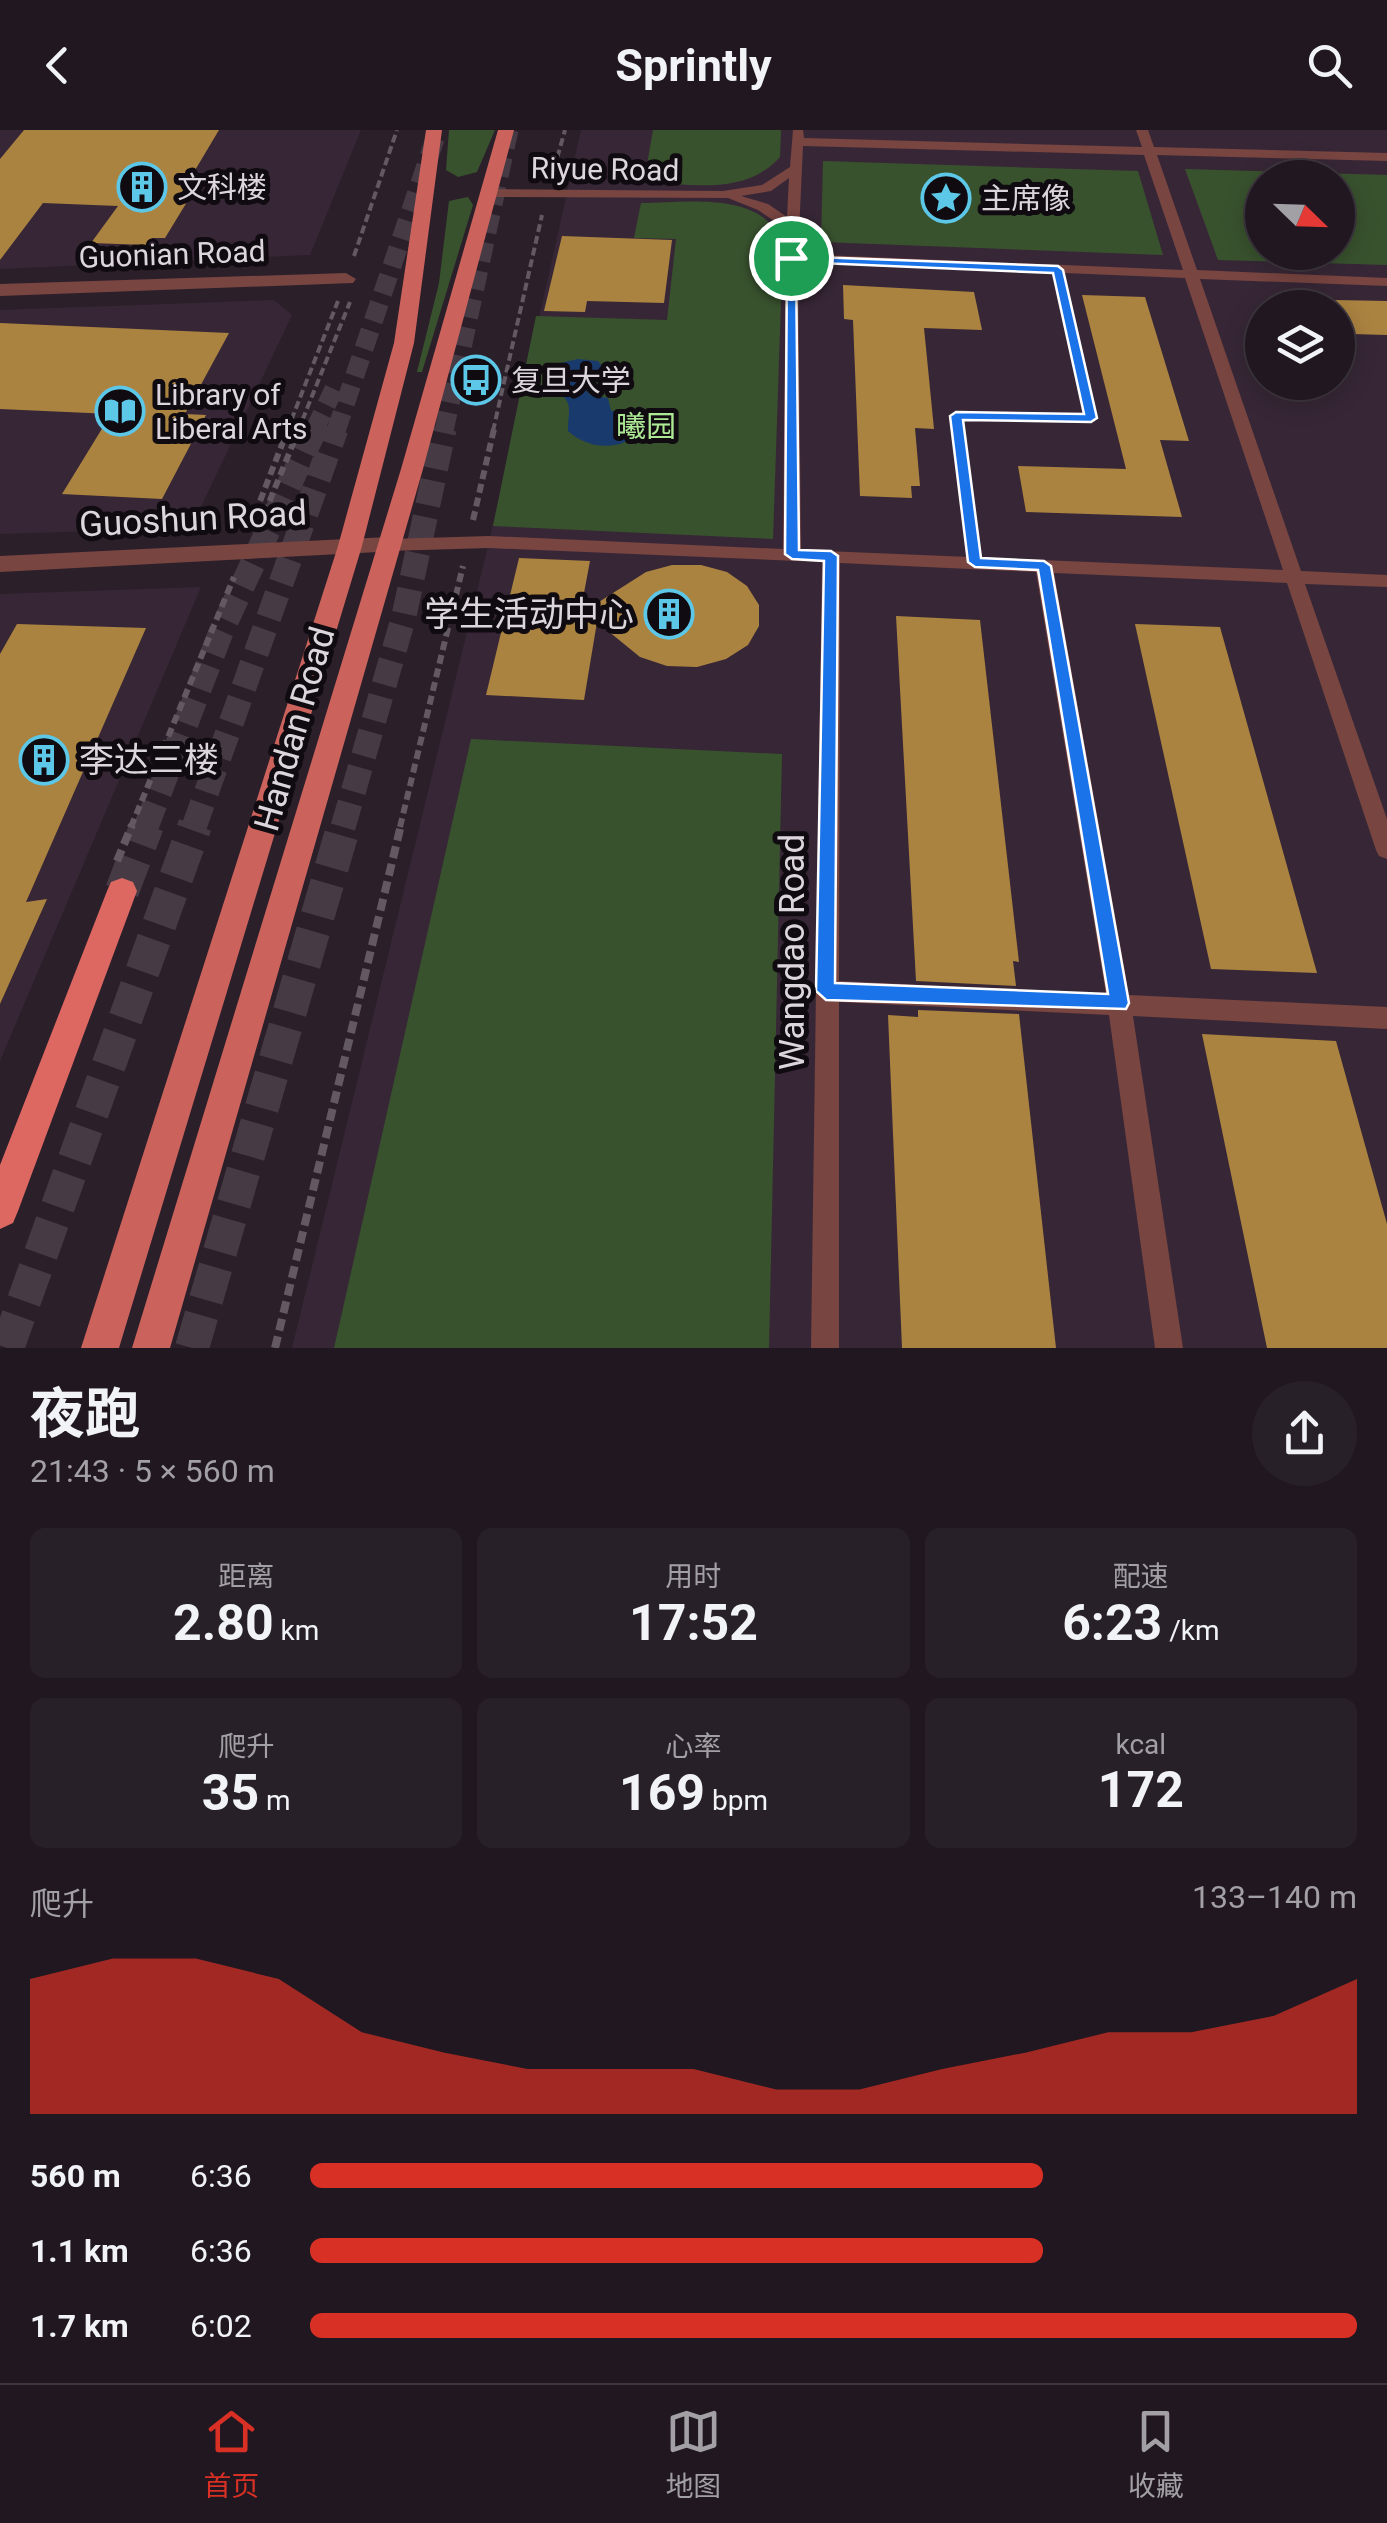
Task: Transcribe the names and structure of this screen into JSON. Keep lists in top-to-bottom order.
{
  "streets": {
    "main road": ["Handan Road"],
    "street": ["Guonian Road", "Guoshun Road"],
    "lane": ["Riyue Road", "Wangdao Road"]
  },
  "crossings": [
    ["Riyue Road", "Handan Road"],
    ["Guoshun Road", "Handan Road"]
  ],
  "parks": ["曦园"],
  "places": {
    "building": ["文科楼", "学生活动中心", "李达三楼"],
    "place": ["主席像"],
    "bus stop": ["复旦大学"],
    "library": ["Library of Liberal Arts"]
  },
  "north": "bottom right",
  "page": {
    "header": "Sprintly",
    "heading": ["夜跑", "21:43 · 5 × 560 m"],
    "stats": [
      ["距离", "2.80 km"],
      ["用时", "17:52"],
      ["配速", "6:23 /km"],
      ["爬升", "35 m"],
      ["心率", "169 bpm"],
      ["kcal", "172"]
    ],
    "chart": ["爬升", "133–140 m"],
    "list": [
      {
        "name": "560 m",
        "note": "6:36"
      },
      {
        "name": "1.1 km",
        "note": "6:36"
      },
      {
        "name": "1.7 km",
        "note": "6:02"
      }
    ],
    "tabs": ["首页", "地图", "收藏"]
  }
}
